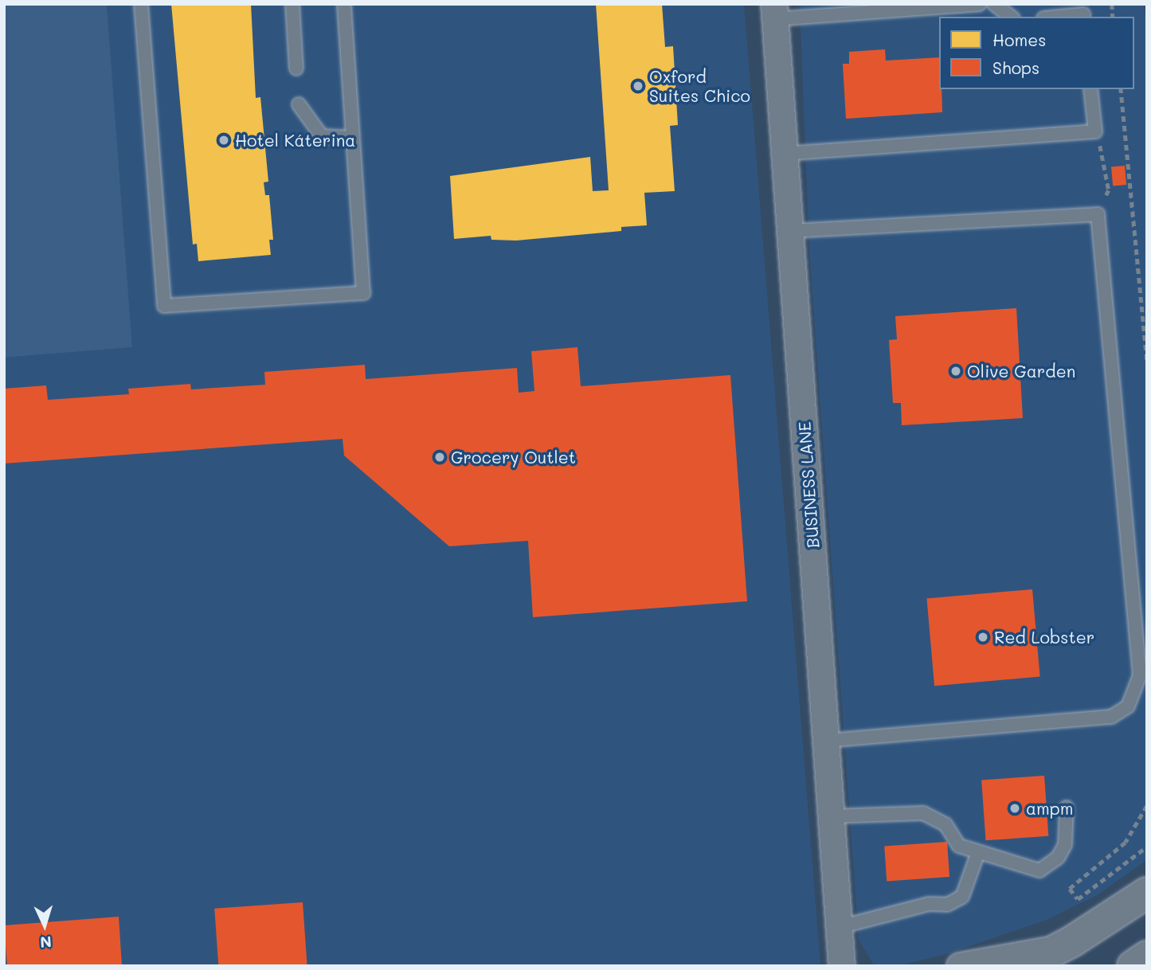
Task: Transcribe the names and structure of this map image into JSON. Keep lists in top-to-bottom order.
{
  "streets": {
    "street": ["BUSINESS LANE"]
  },
  "places": [
    "Oxford Suites Chico",
    "Hotel Káterina",
    "Olive Garden",
    "Grocery Outlet",
    "Red Lobster",
    "ampm"
  ],
  "legend": ["Homes", "Shops"],
  "north": "bottom"
}
